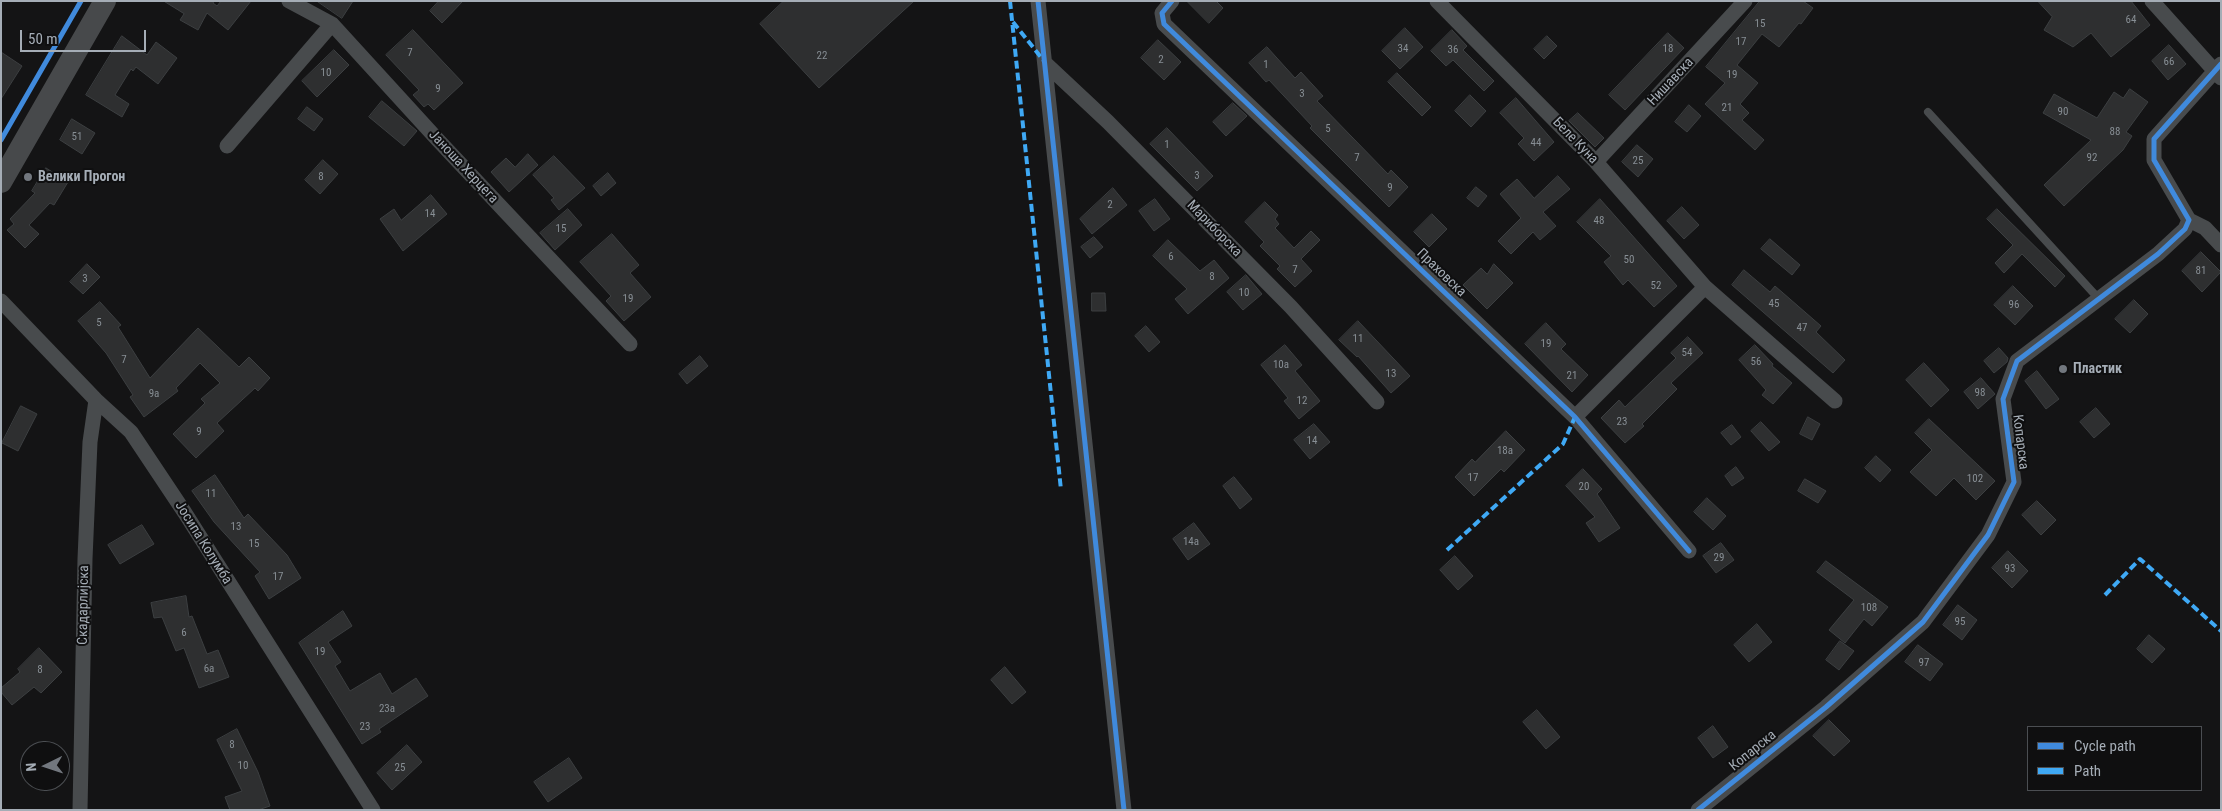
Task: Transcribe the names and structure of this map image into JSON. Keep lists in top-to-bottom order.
{
  "streets": {
    "street": [
      "Нишавска",
      "Беле Куна",
      "Јаноша Херцега",
      "Мариборска",
      "Праховска",
      "Копарска",
      "Јосипа Колумба",
      "Скадарлијска"
    ]
  },
  "crossings": [
    ["Нишавска", "Беле Куна"],
    ["Јосипа Колумба", "Скадарлијска"]
  ],
  "places": ["Велики Прогон", "Пластик"],
  "house_numbers": [
    "64",
    "15",
    "17",
    "34",
    "18",
    "36",
    "7",
    "22",
    "2",
    "66",
    "1",
    "10",
    "19",
    "9",
    "3",
    "21",
    "90",
    "5",
    "88",
    "51",
    "44",
    "1",
    "7",
    "92",
    "25",
    "3",
    "8",
    "9",
    "2",
    "14",
    "48",
    "15",
    "6",
    "50",
    "7",
    "81",
    "8",
    "3",
    "52",
    "10",
    "19",
    "45",
    "96",
    "5",
    "47",
    "11",
    "19",
    "54",
    "7",
    "56",
    "10a",
    "13",
    "21",
    "98",
    "9a",
    "12",
    "23",
    "9",
    "14",
    "18a",
    "17",
    "102",
    "20",
    "11",
    "13",
    "14a",
    "15",
    "29",
    "93",
    "17",
    "108",
    "95",
    "6",
    "19",
    "97",
    "6a",
    "8",
    "23a",
    "23",
    "8",
    "10",
    "25"
  ],
  "legend": ["Cycle path", "Path"],
  "scale_bar": "50 m",
  "north": "left"
}
